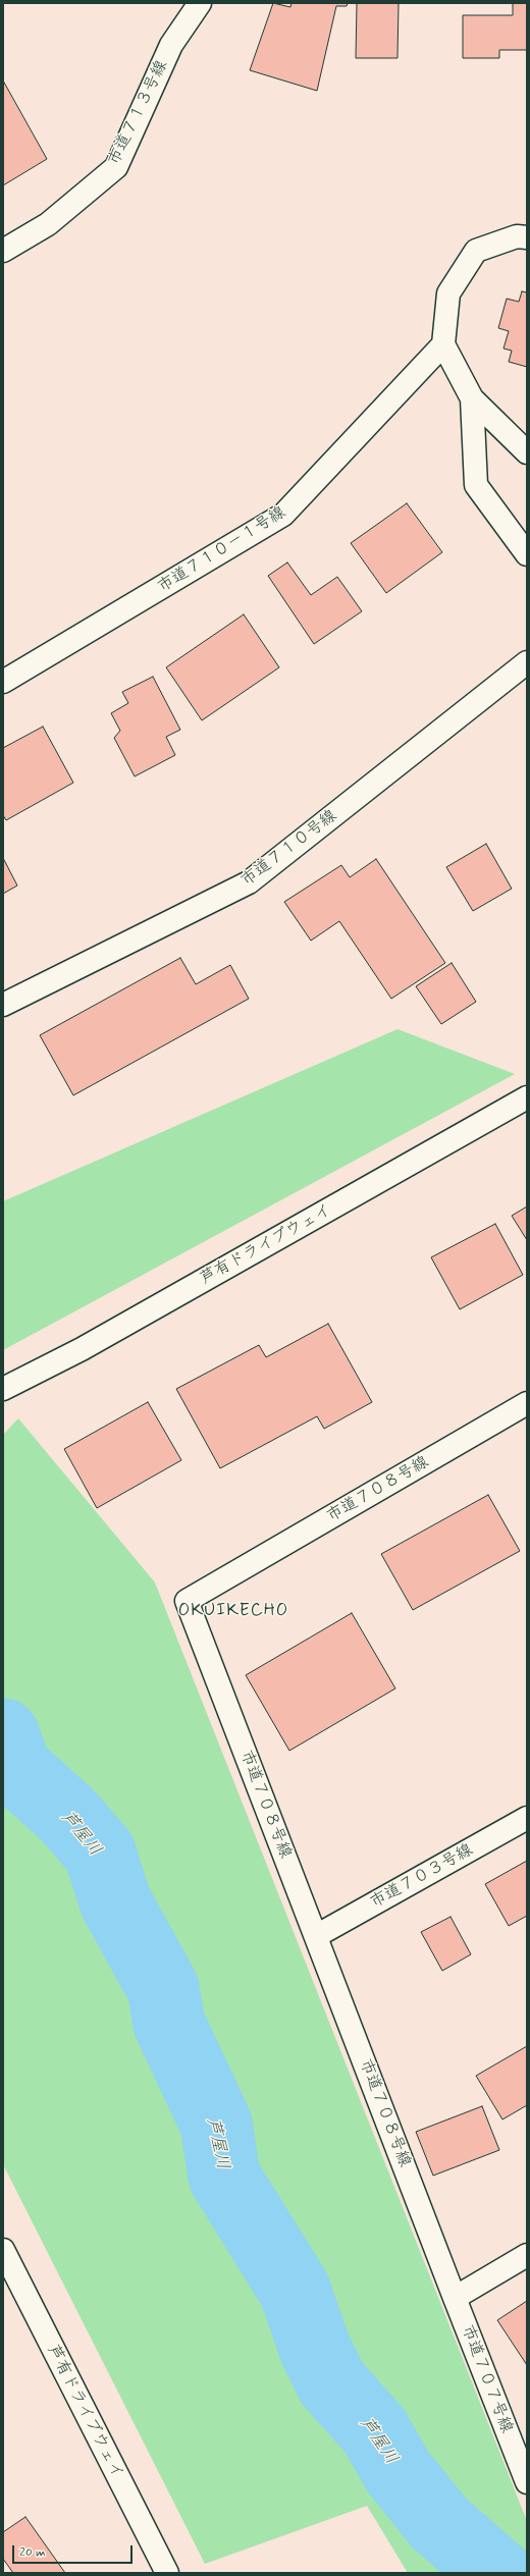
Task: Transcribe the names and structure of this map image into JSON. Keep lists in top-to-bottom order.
{
  "streets": {
    "street": [
      "市道７１３号線",
      "市道７１０－１号線",
      "市道７１０号線",
      "芦有ドライブウェイ",
      "市道７０８号線",
      "市道７０３号線",
      "市道７０７号線"
    ]
  },
  "crossings": [
    ["市道７０８号線", "市道７０３号線"],
    ["市道７０８号線", "市道７０７号線"]
  ],
  "districts": ["OKUIKECHO"],
  "water": ["芦屋川"],
  "scale_bar": "20 m"
}
